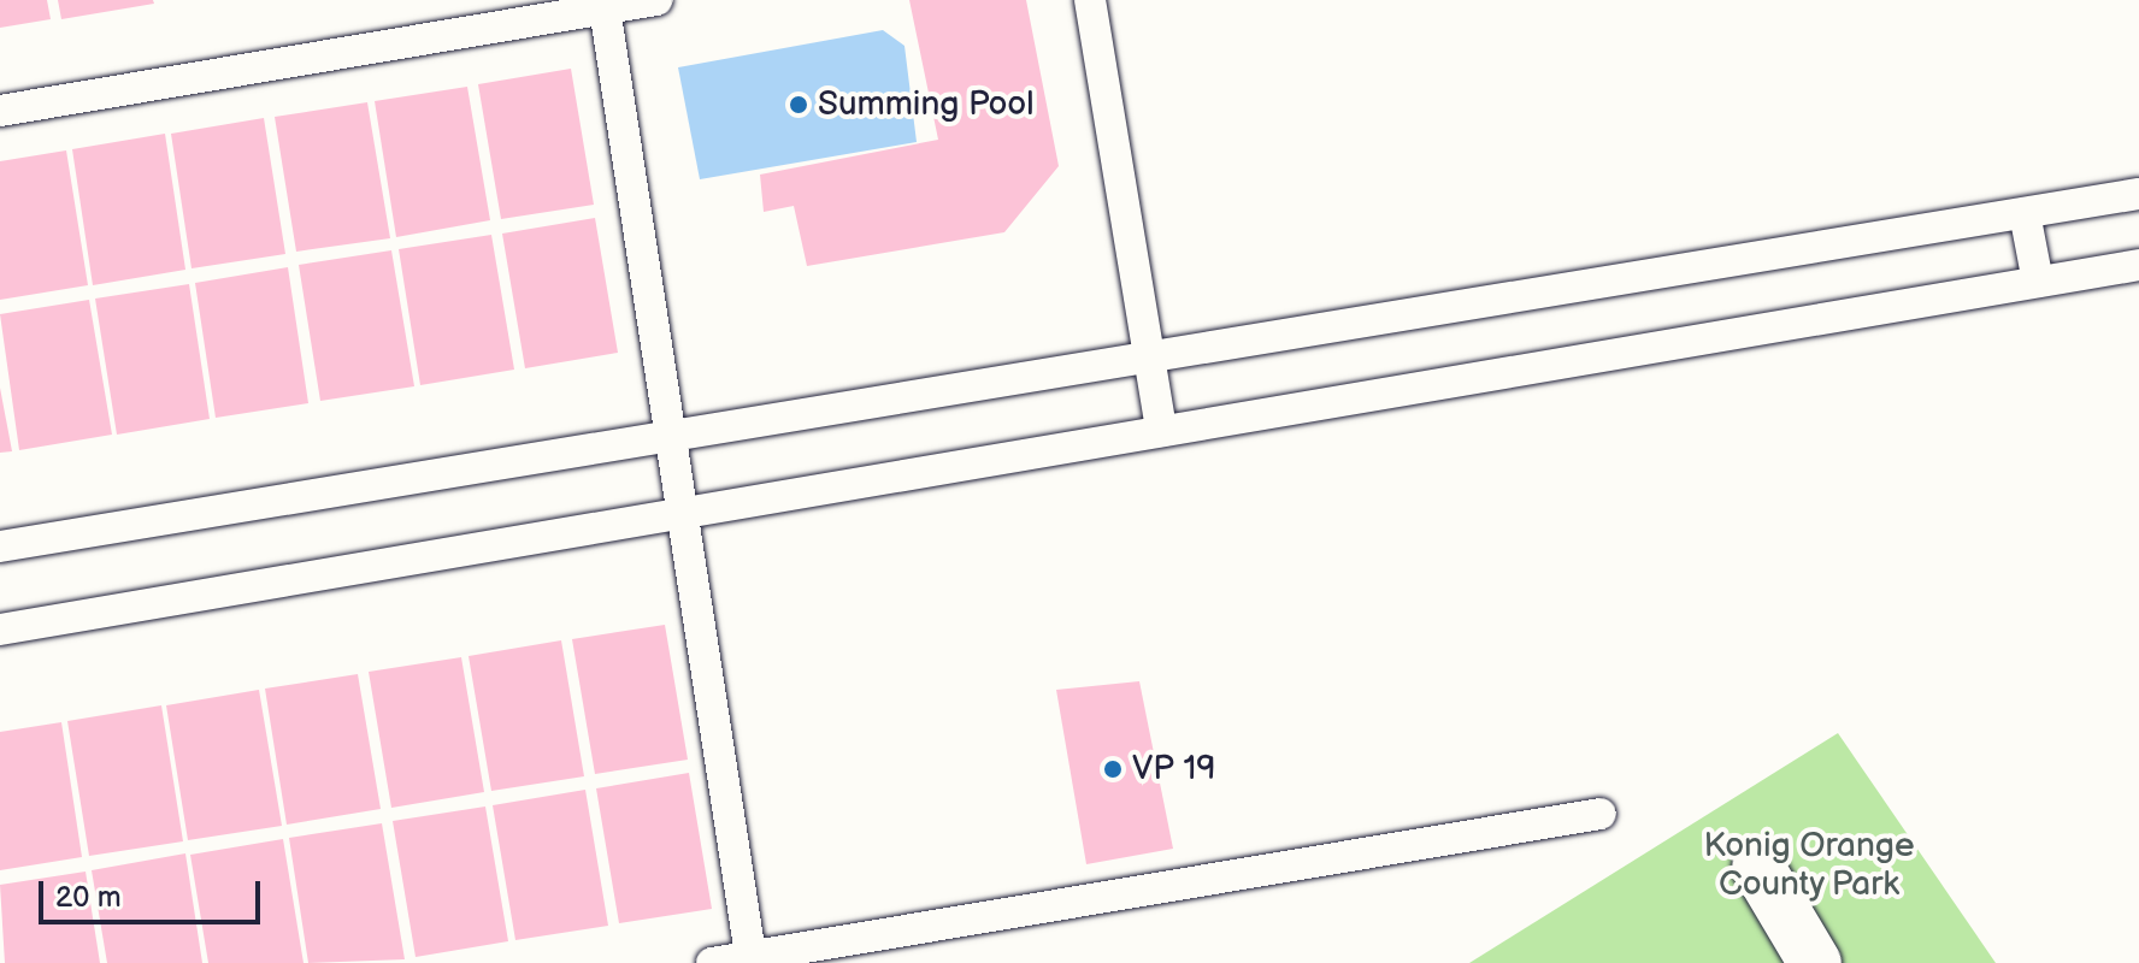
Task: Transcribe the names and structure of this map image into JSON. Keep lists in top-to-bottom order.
{
  "parks": ["Konig Orange County Park"],
  "places": ["Summing Pool", "VP 19"],
  "scale_bar": "20 m"
}
